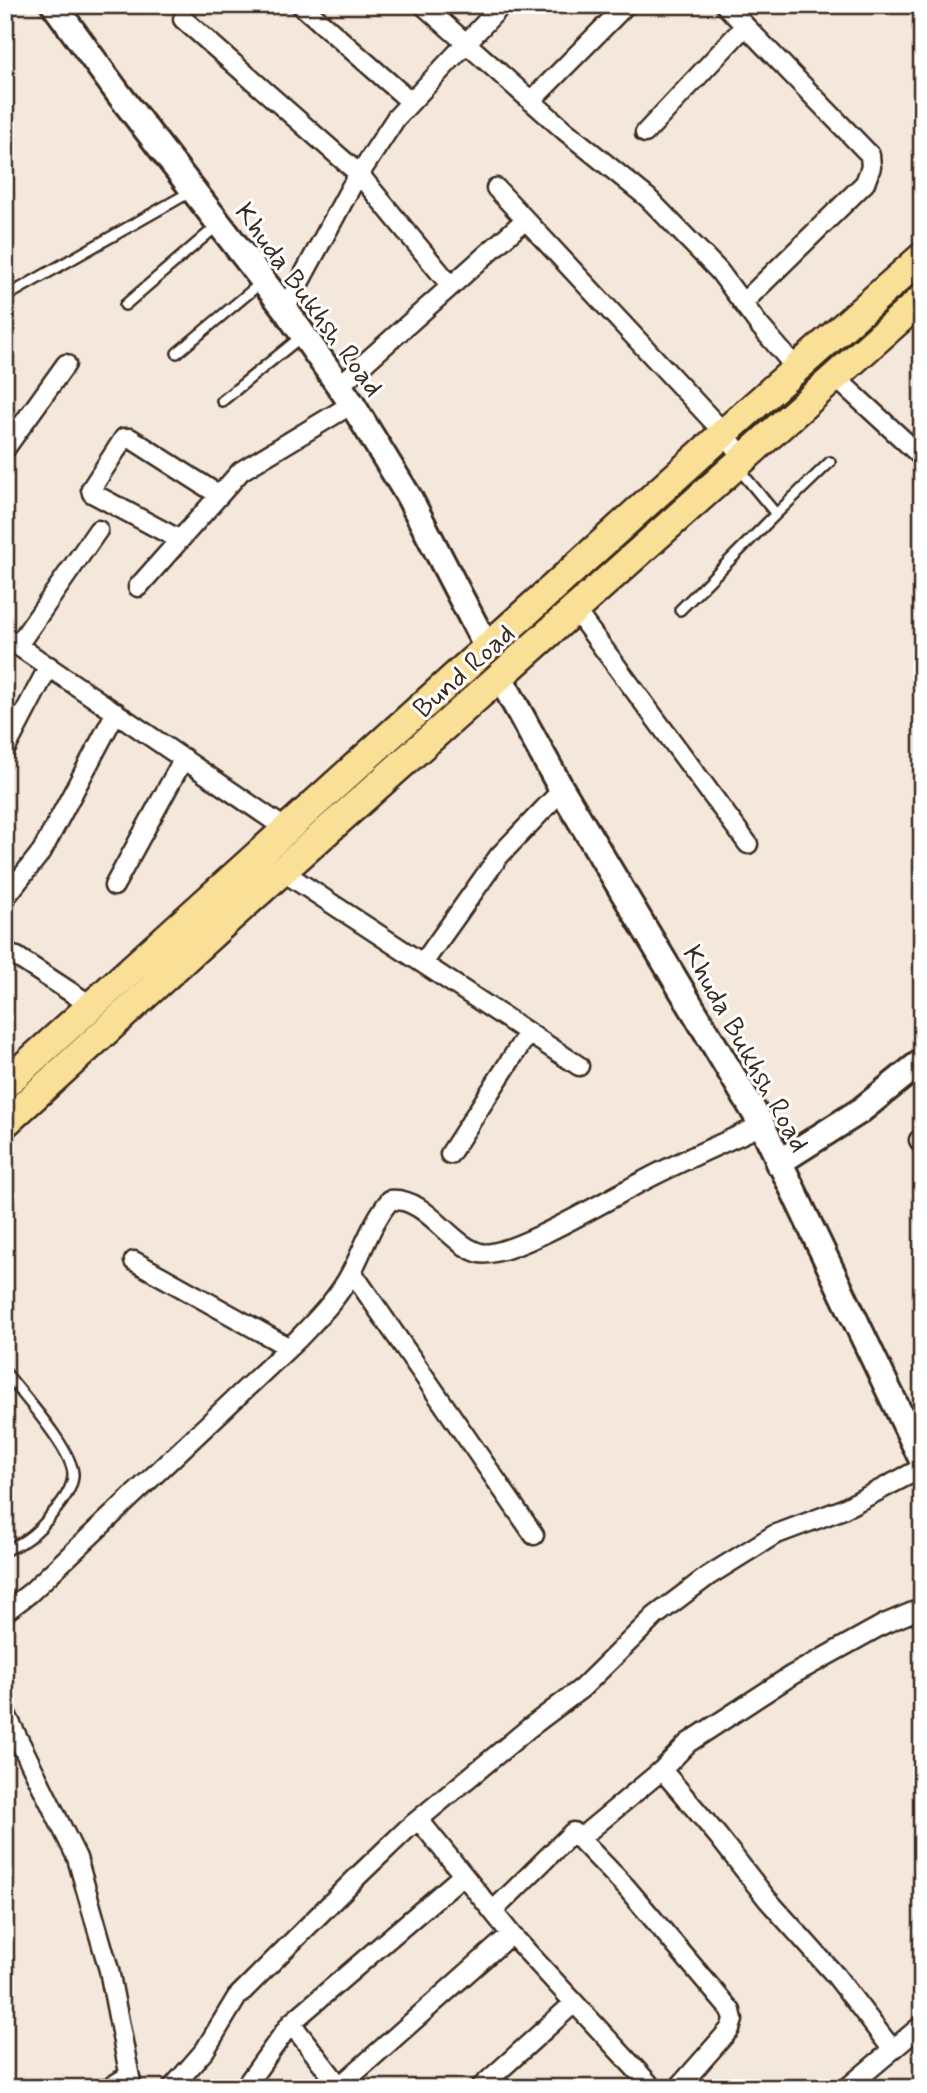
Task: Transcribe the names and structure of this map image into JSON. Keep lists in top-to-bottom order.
{
  "streets": {
    "main road": ["Bund Road"],
    "street": ["Khuda Bukhsh Road"]
  },
  "crossings": [
    ["Khuda Bukhsh Road", "Bund Road"]
  ]
}
